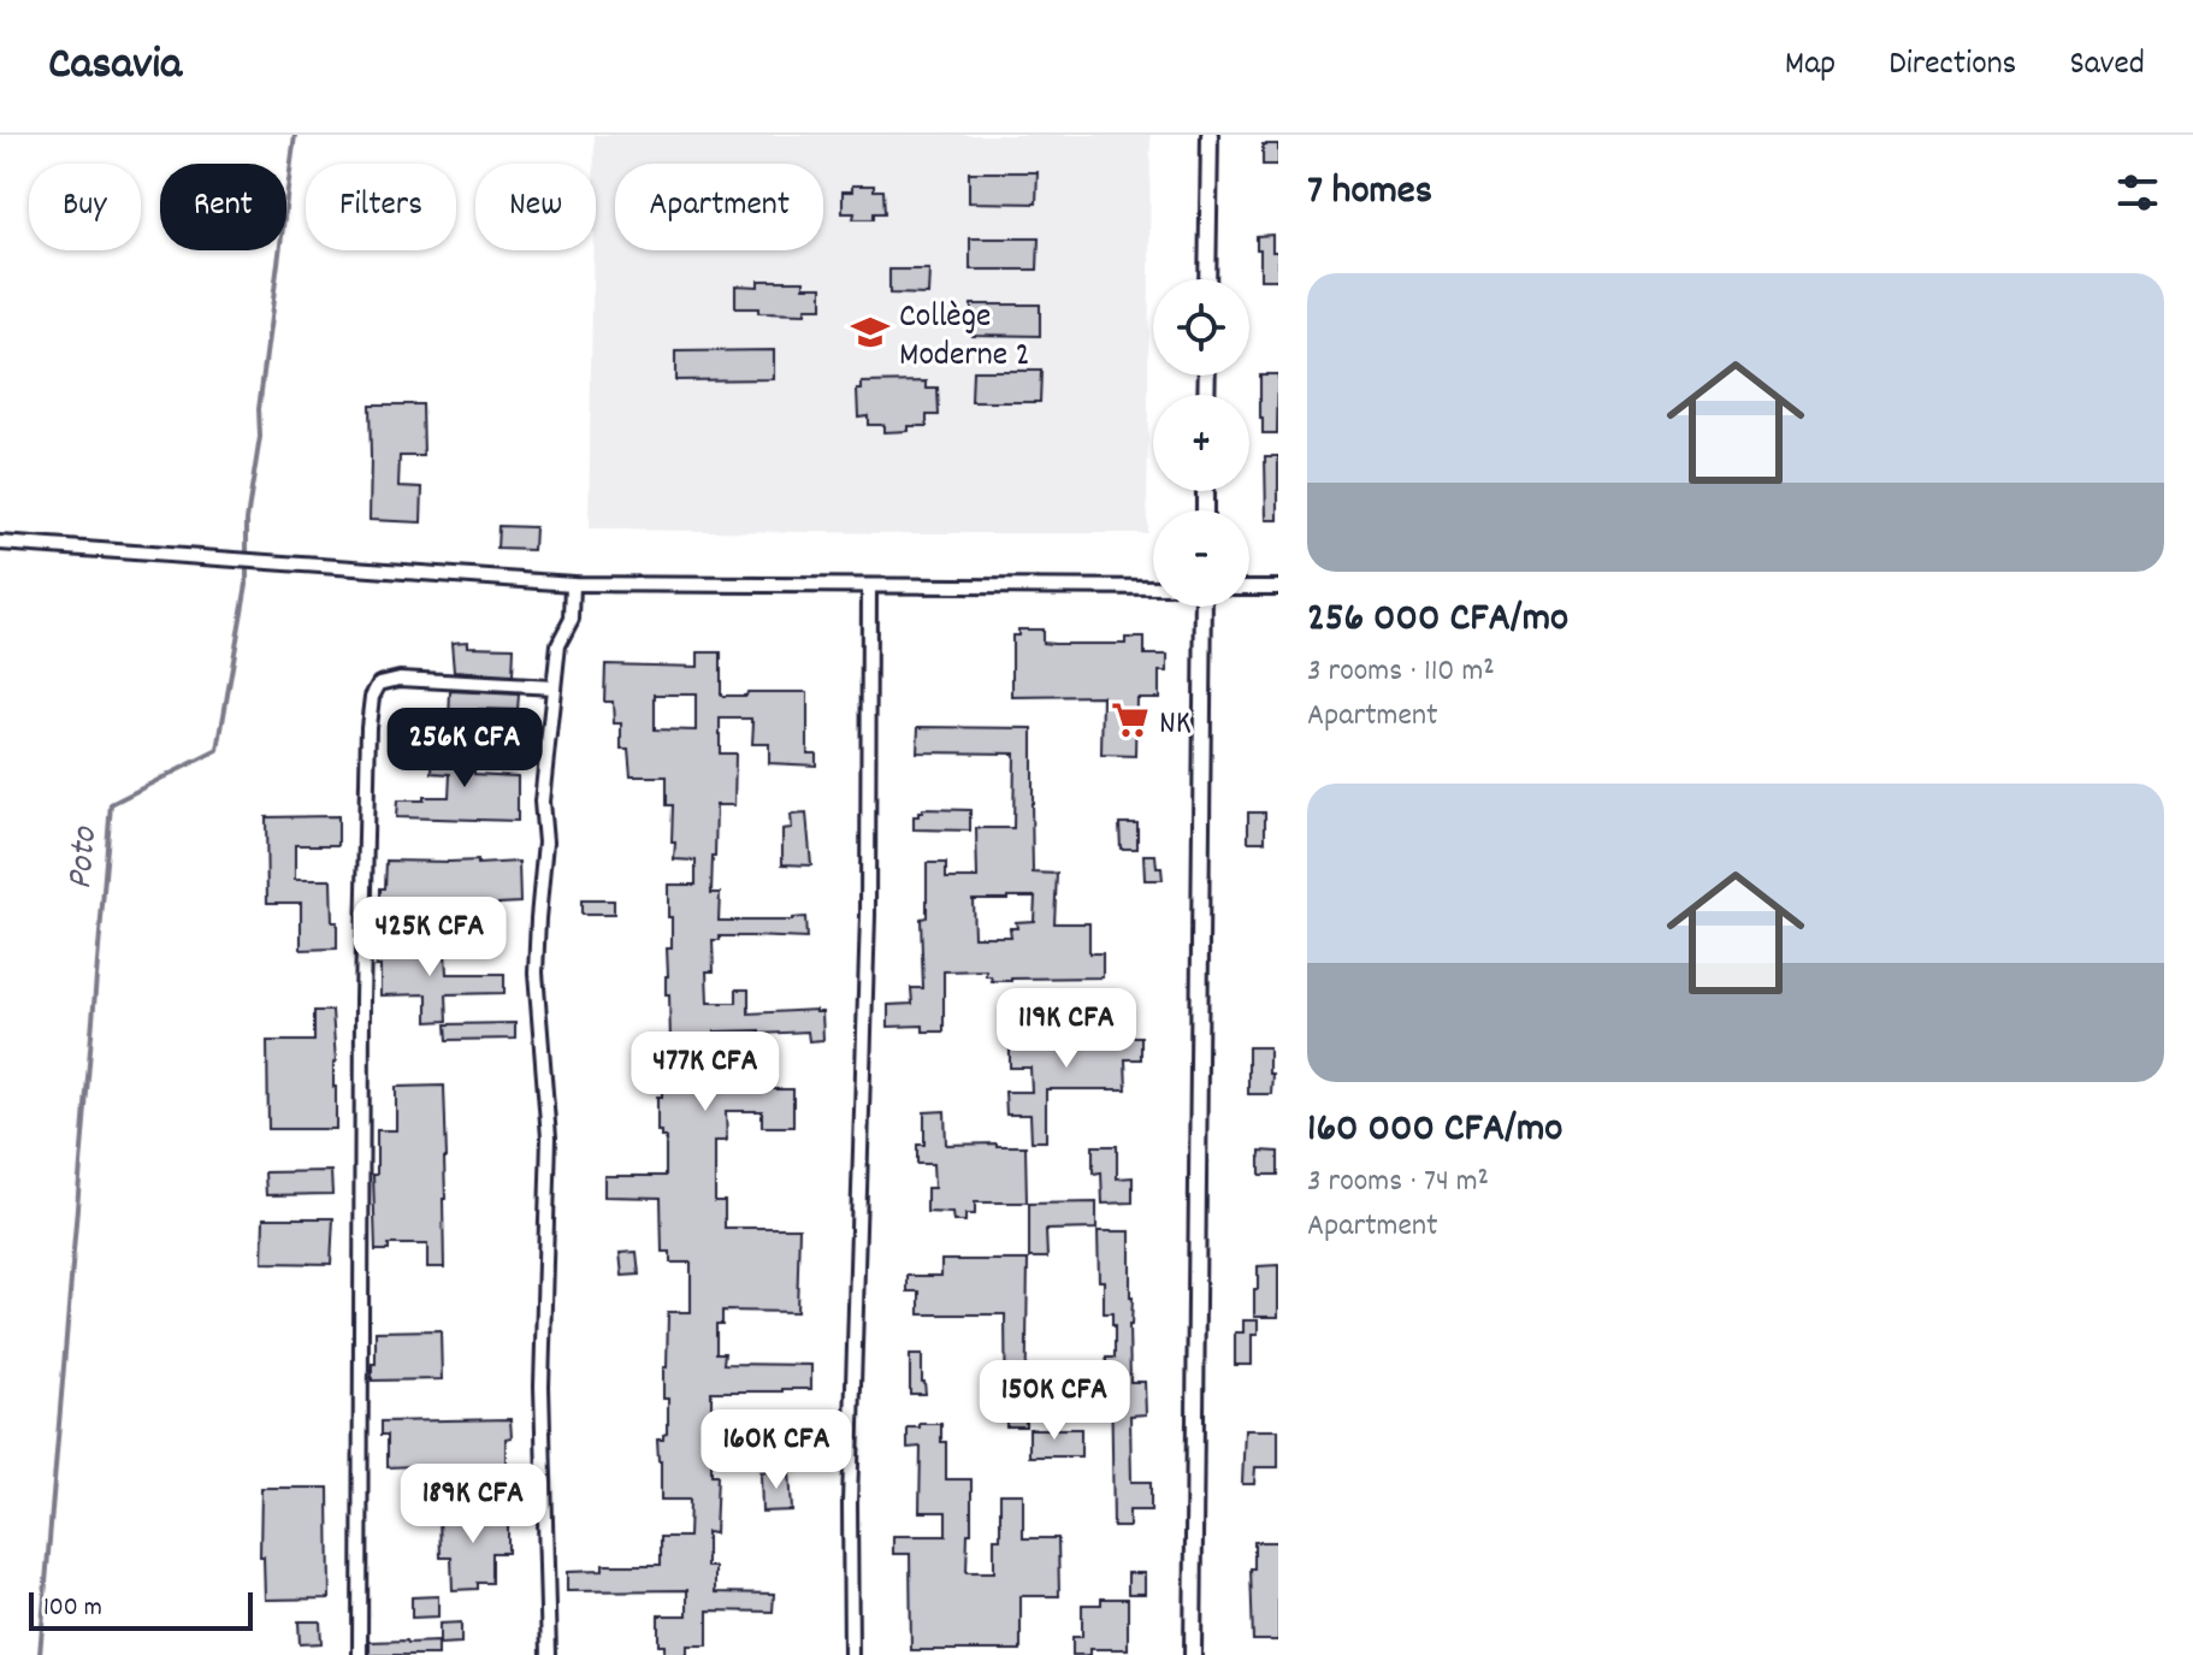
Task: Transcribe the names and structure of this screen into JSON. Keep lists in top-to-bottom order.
{
  "water": ["Poto"],
  "places": {
    "school or university": ["Collège Moderne 2"],
    "supermarket": ["NK"]
  },
  "scale_bar": "100 m",
  "page": {
    "header": "Casavia",
    "nav": ["Map", "Directions", "Saved"],
    "heading": "7 homes",
    "chip": [
      "Buy",
      "Rent",
      "Filters",
      "New",
      "Apartment"
    ],
    "list": [
      {
        "name": "256 000 CFA/mo",
        "note": "3 rooms · 110 m² · Apartment"
      },
      {
        "name": "160 000 CFA/mo",
        "note": "3 rooms · 74 m² · Apartment"
      }
    ],
    "map_buttons": ["+", "−"],
    "price": [
      "256K CFA",
      "425K CFA",
      "119K CFA",
      "477K CFA",
      "150K CFA",
      "160K CFA",
      "189K CFA"
    ],
    "scale": "100 m"
  }
}
